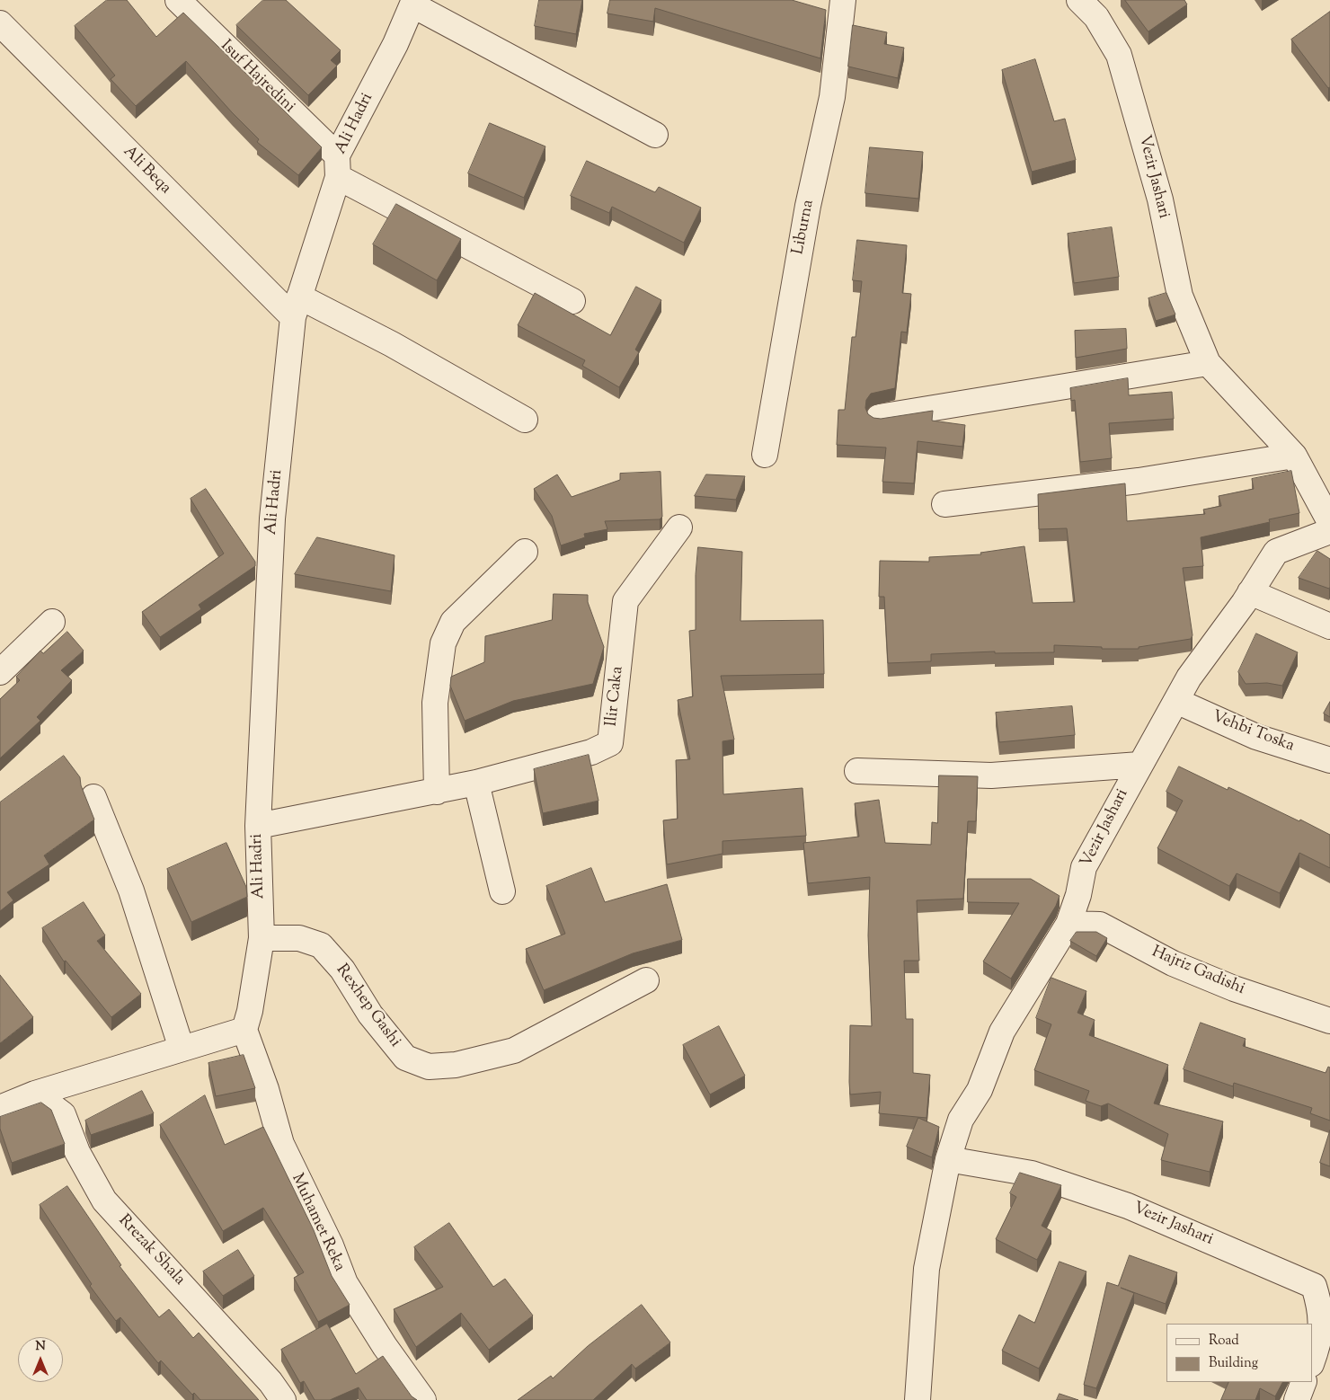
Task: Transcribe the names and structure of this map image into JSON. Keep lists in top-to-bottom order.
{
  "streets": {
    "street": [
      "Isuf Hajredini",
      "Ali Hadri",
      "Ali Beqa",
      "Vezir Jashari",
      "Liburna",
      "Ilir Caka",
      "Vehbi Toska",
      "Hajriz Gadishi",
      "Rexhep Gashi",
      "Muhamet Reka",
      "Rrezak Shala"
    ]
  },
  "crossings": [
    ["Isuf Hajredini", "Ali Hadri"],
    ["Ali Hadri", "Ali Beqa"],
    ["Ali Hadri", "Ilir Caka"],
    ["Ali Hadri", "Rexhep Gashi"],
    ["Ali Hadri", "Muhamet Reka"],
    ["Vezir Jashari", "Vehbi Toska"],
    ["Vezir Jashari", "Hajriz Gadishi"]
  ],
  "legend": ["Road", "Building"],
  "north": "top"
}
